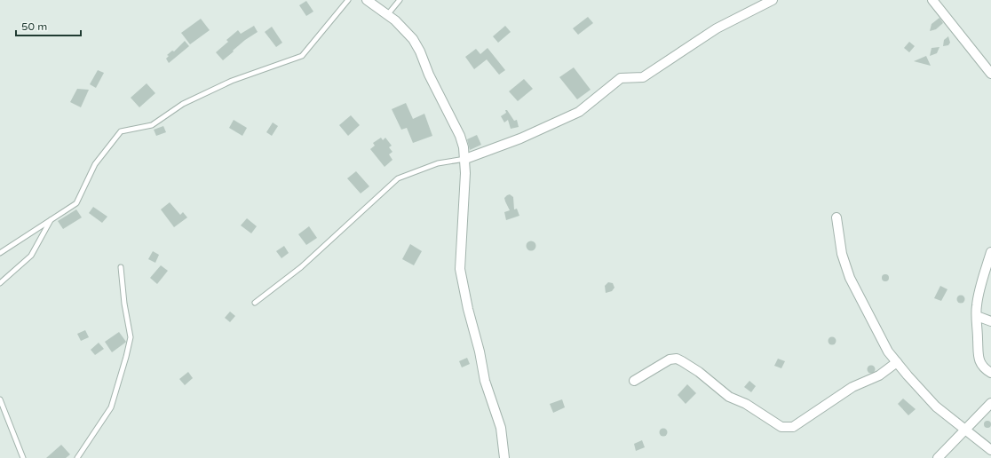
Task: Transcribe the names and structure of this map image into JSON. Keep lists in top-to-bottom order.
{
  "scale_bar": "50 m"
}
